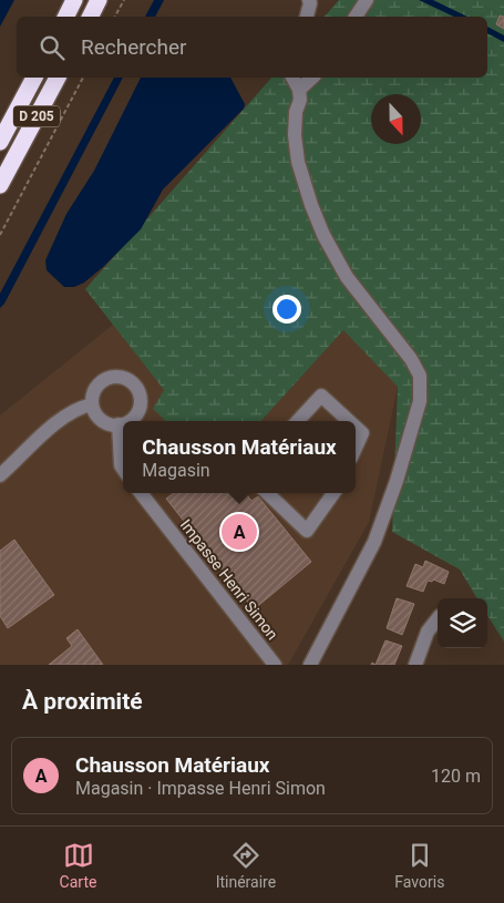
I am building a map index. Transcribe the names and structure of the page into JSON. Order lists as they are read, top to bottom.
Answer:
{
  "streets": {
    "highway": ["D 205"],
    "street": ["Impasse Henri Simon"]
  },
  "north": "bottom",
  "page": {
    "search": "Rechercher",
    "popup": ["Chausson Matériaux", "Magasin"],
    "pins": "A",
    "heading": "À proximité",
    "list": [
      {
        "mark": "A",
        "name": "Chausson Matériaux",
        "note": "Magasin · Impasse Henri Simon",
        "value": "120 m"
      }
    ],
    "nav": ["Carte", "Itinéraire", "Favoris"]
  }
}
